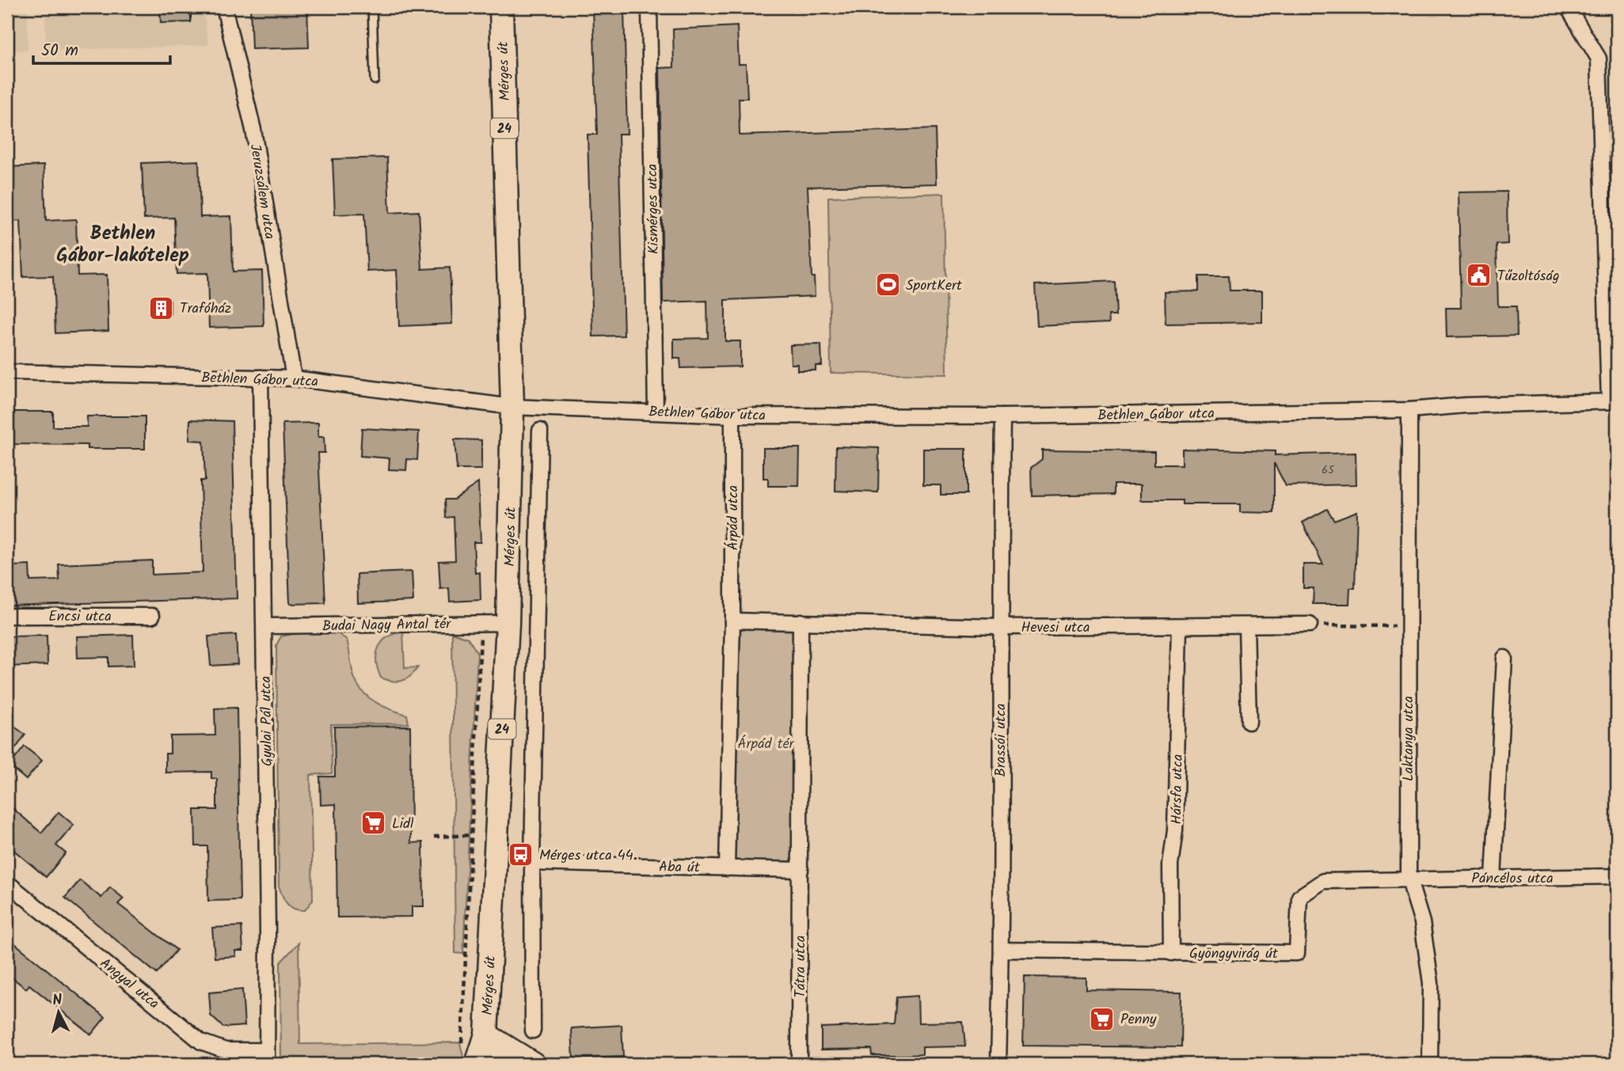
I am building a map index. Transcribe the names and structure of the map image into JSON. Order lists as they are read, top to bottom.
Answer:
{
  "streets": {
    "main road": ["Mérges út", "24"],
    "street": [
      "Jeruzsálem utca",
      "Kismérges utca",
      "Bethlen Gábor utca",
      "Árpád utca",
      "Encsi utca",
      "Budai Nagy Antal tér",
      "Hevesi utca",
      "Gyulai Pál utca",
      "Laktanya utca",
      "Brassói utca",
      "Hársfa utca",
      "Aba út",
      "Páncélos utca",
      "Gyöngyvirág út",
      "Tátra utca",
      "Angyal utca"
    ]
  },
  "crossings": [
    ["Mérges út", "Bethlen Gábor utca"],
    ["Mérges út", "Budai Nagy Antal tér"],
    ["Mérges út", "Aba út"],
    ["Jeruzsálem utca", "Bethlen Gábor utca"],
    ["Kismérges utca", "Bethlen Gábor utca"],
    ["Bethlen Gábor utca", "Árpád utca"],
    ["Bethlen Gábor utca", "Gyulai Pál utca"],
    ["Bethlen Gábor utca", "Laktanya utca"],
    ["Bethlen Gábor utca", "Brassói utca"],
    ["Budai Nagy Antal tér", "Gyulai Pál utca"],
    ["Hevesi utca", "Brassói utca"],
    ["Hevesi utca", "Hársfa utca"],
    ["Gyulai Pál utca", "Angyal utca"],
    ["Laktanya utca", "Páncélos utca"],
    ["Laktanya utca", "Gyöngyvirág út"],
    ["Brassói utca", "Gyöngyvirág út"],
    ["Hársfa utca", "Gyöngyvirág út"],
    ["Páncélos utca", "Gyöngyvirág út"]
  ],
  "districts": ["Bethlen Gábor-lakótelep"],
  "parks": ["Árpád tér"],
  "places": {
    "public building": ["Tűzoltóság"],
    "sports": ["SportKert"],
    "building": ["Trafóház"],
    "supermarket": ["Lidl", "Penny"],
    "bus stop": ["Mérges utca 44."]
  },
  "house_numbers": ["65"],
  "scale_bar": "50 m",
  "north": "top"
}
